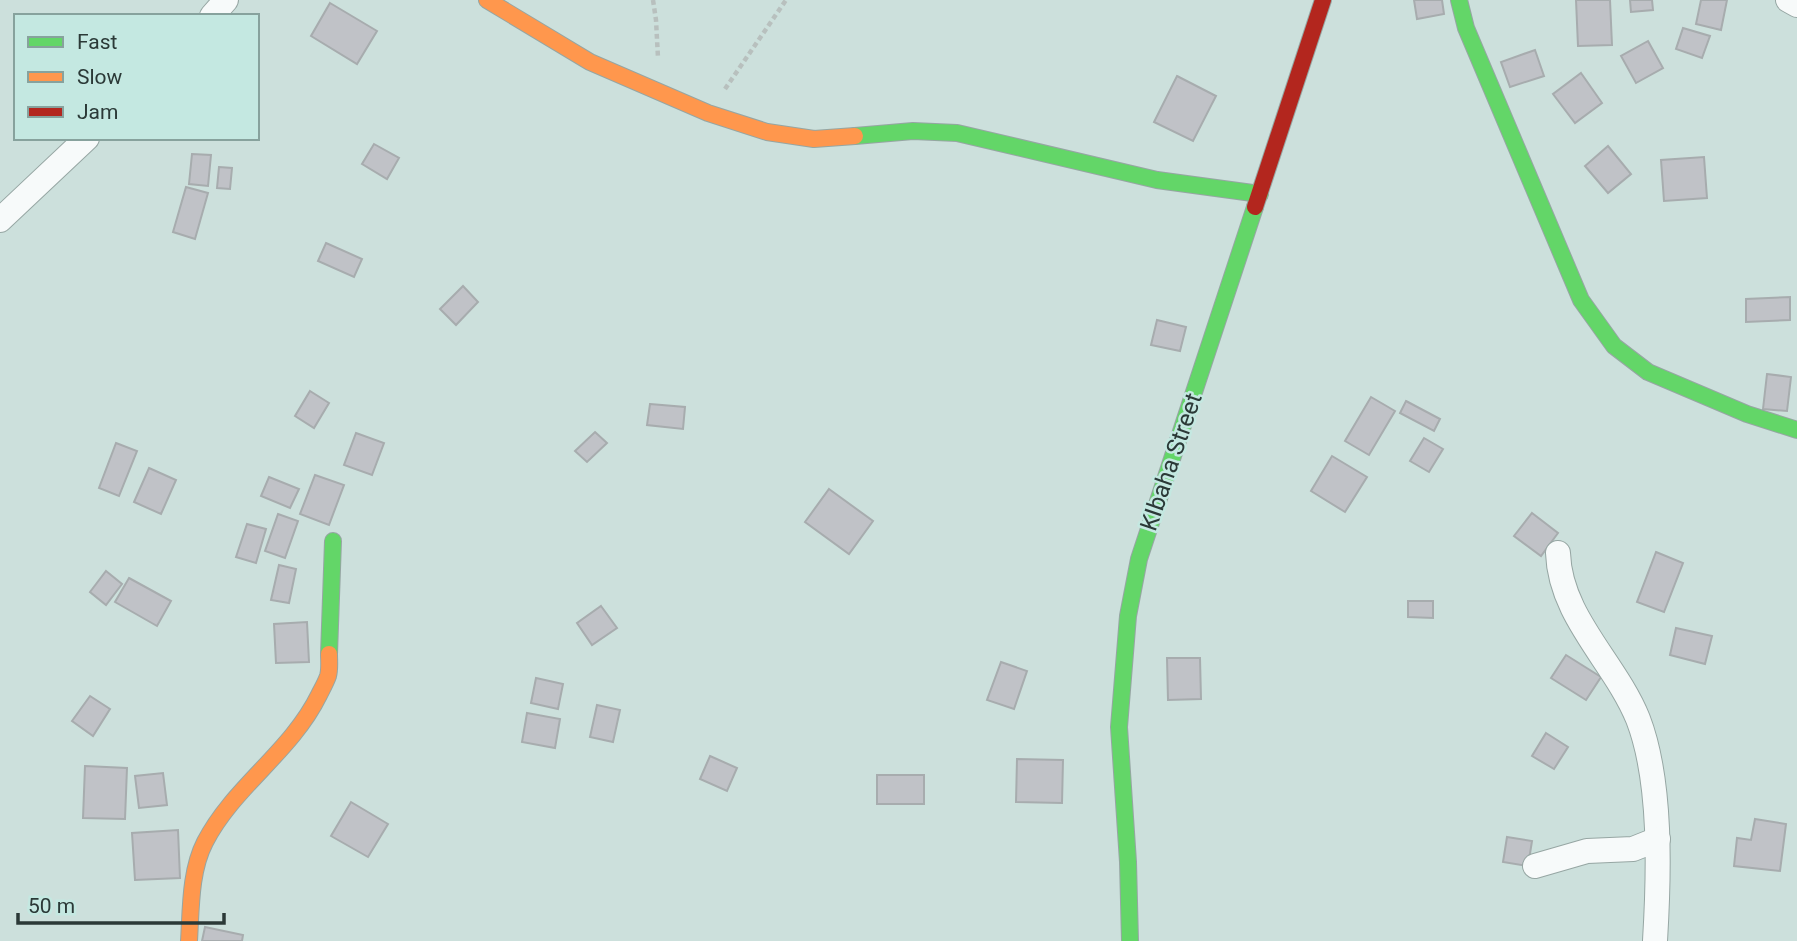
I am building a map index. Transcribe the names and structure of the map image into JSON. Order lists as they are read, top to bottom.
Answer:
{
  "streets": {
    "street": ["KIbaha Street"]
  },
  "legend": ["Fast", "Slow", "Jam"],
  "scale_bar": "50 m"
}
